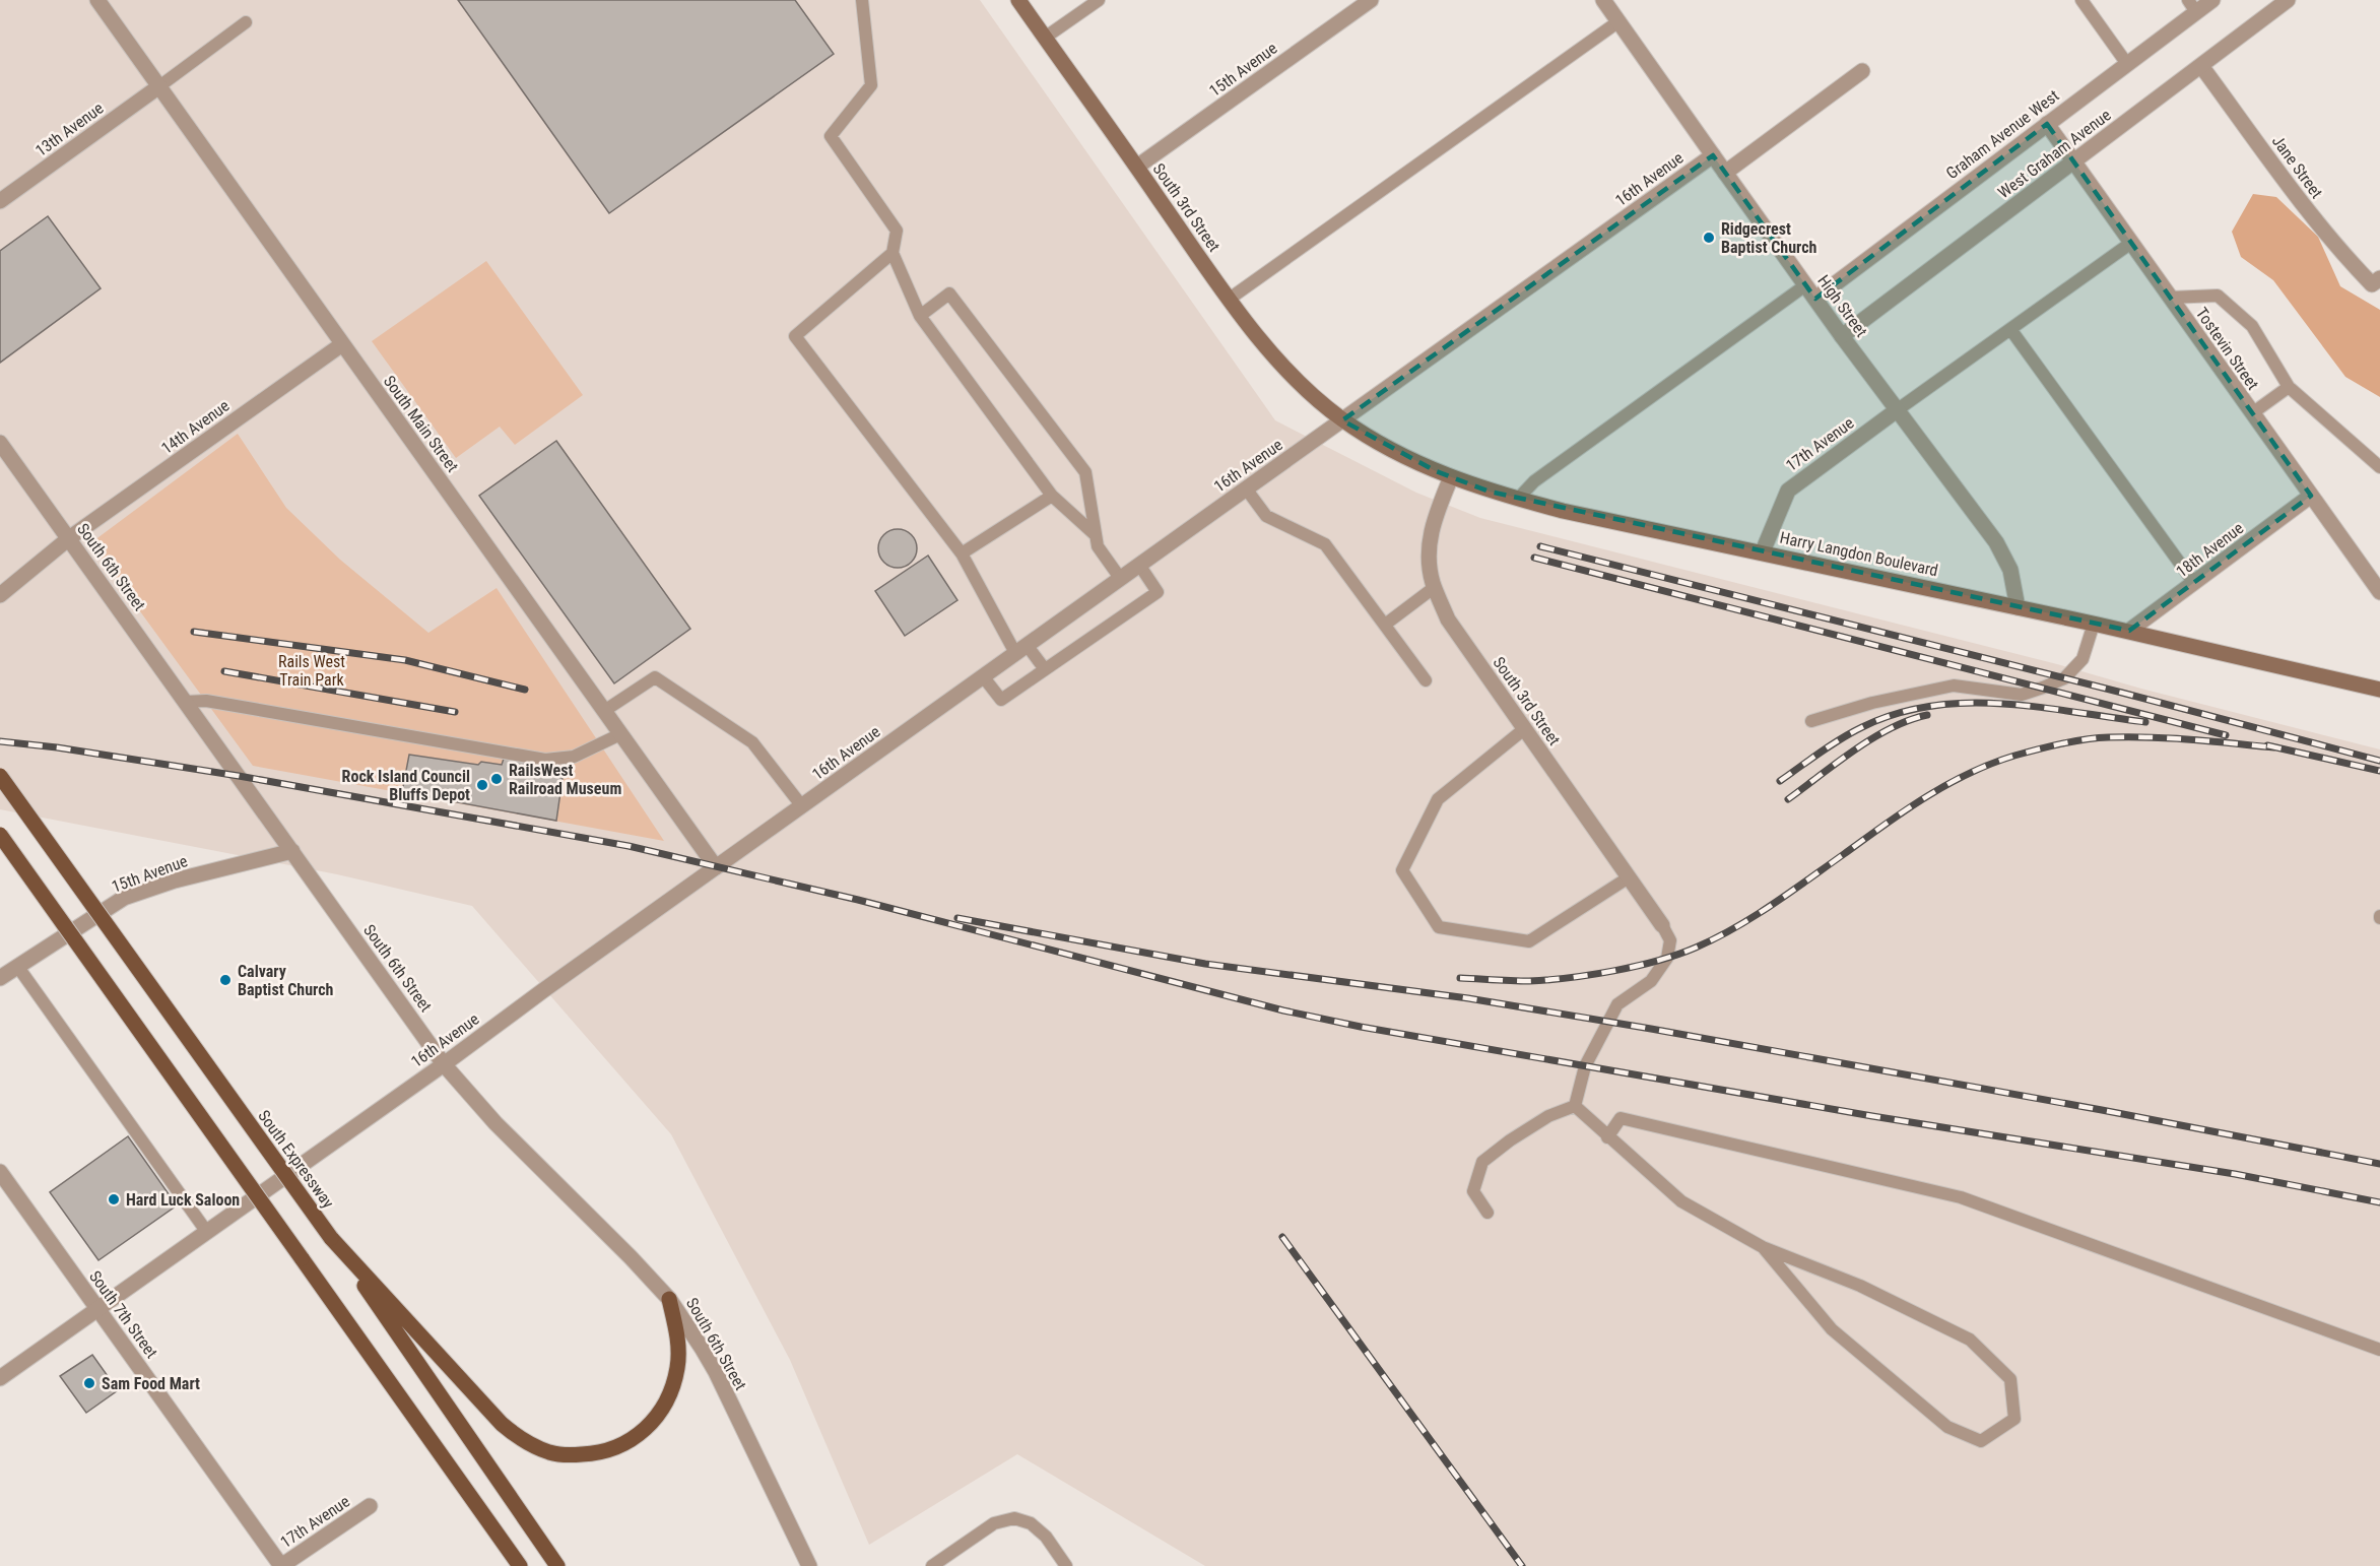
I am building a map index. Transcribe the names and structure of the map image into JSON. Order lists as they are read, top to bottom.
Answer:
{
  "streets": {
    "main road": ["South 3rd Street", "Harry Langdon Boulevard", "South Expressway"],
    "street": [
      "15th Avenue",
      "13th Avenue",
      "Graham Avenue West",
      "West Graham Avenue",
      "Jane Street",
      "16th Avenue",
      "High Street",
      "Tostevin Street",
      "South Main Street",
      "14th Avenue",
      "17th Avenue",
      "18th Avenue",
      "South 6th Street",
      "South 7th Street"
    ]
  },
  "crossings": [
    ["15th Avenue", "South 3rd Street"],
    ["15th Avenue", "South 6th Street"],
    ["13th Avenue", "South Main Street"],
    ["Graham Avenue West", "High Street"],
    ["Graham Avenue West", "Tostevin Street"],
    ["West Graham Avenue", "Jane Street"],
    ["West Graham Avenue", "High Street"],
    ["West Graham Avenue", "Tostevin Street"],
    ["16th Avenue", "South 3rd Street"],
    ["16th Avenue", "High Street"],
    ["16th Avenue", "South Main Street"],
    ["16th Avenue", "Harry Langdon Boulevard"],
    ["16th Avenue", "South 6th Street"],
    ["16th Avenue", "South 7th Street"],
    ["South 3rd Street", "Harry Langdon Boulevard"],
    ["High Street", "17th Avenue"],
    ["High Street", "Harry Langdon Boulevard"],
    ["Tostevin Street", "18th Avenue"],
    ["South Main Street", "14th Avenue"],
    ["14th Avenue", "South 6th Street"],
    ["17th Avenue", "Harry Langdon Boulevard"],
    ["17th Avenue", "South 7th Street"],
    ["18th Avenue", "Harry Langdon Boulevard"]
  ],
  "parks": ["Rails West Train Park"],
  "places": [
    "Ridgecrest Baptist Church",
    "RailsWest Railroad Museum",
    "Rock Island Council Bluffs Depot",
    "Calvary Baptist Church",
    "Hard Luck Saloon",
    "Sam Food Mart"
  ]
}
